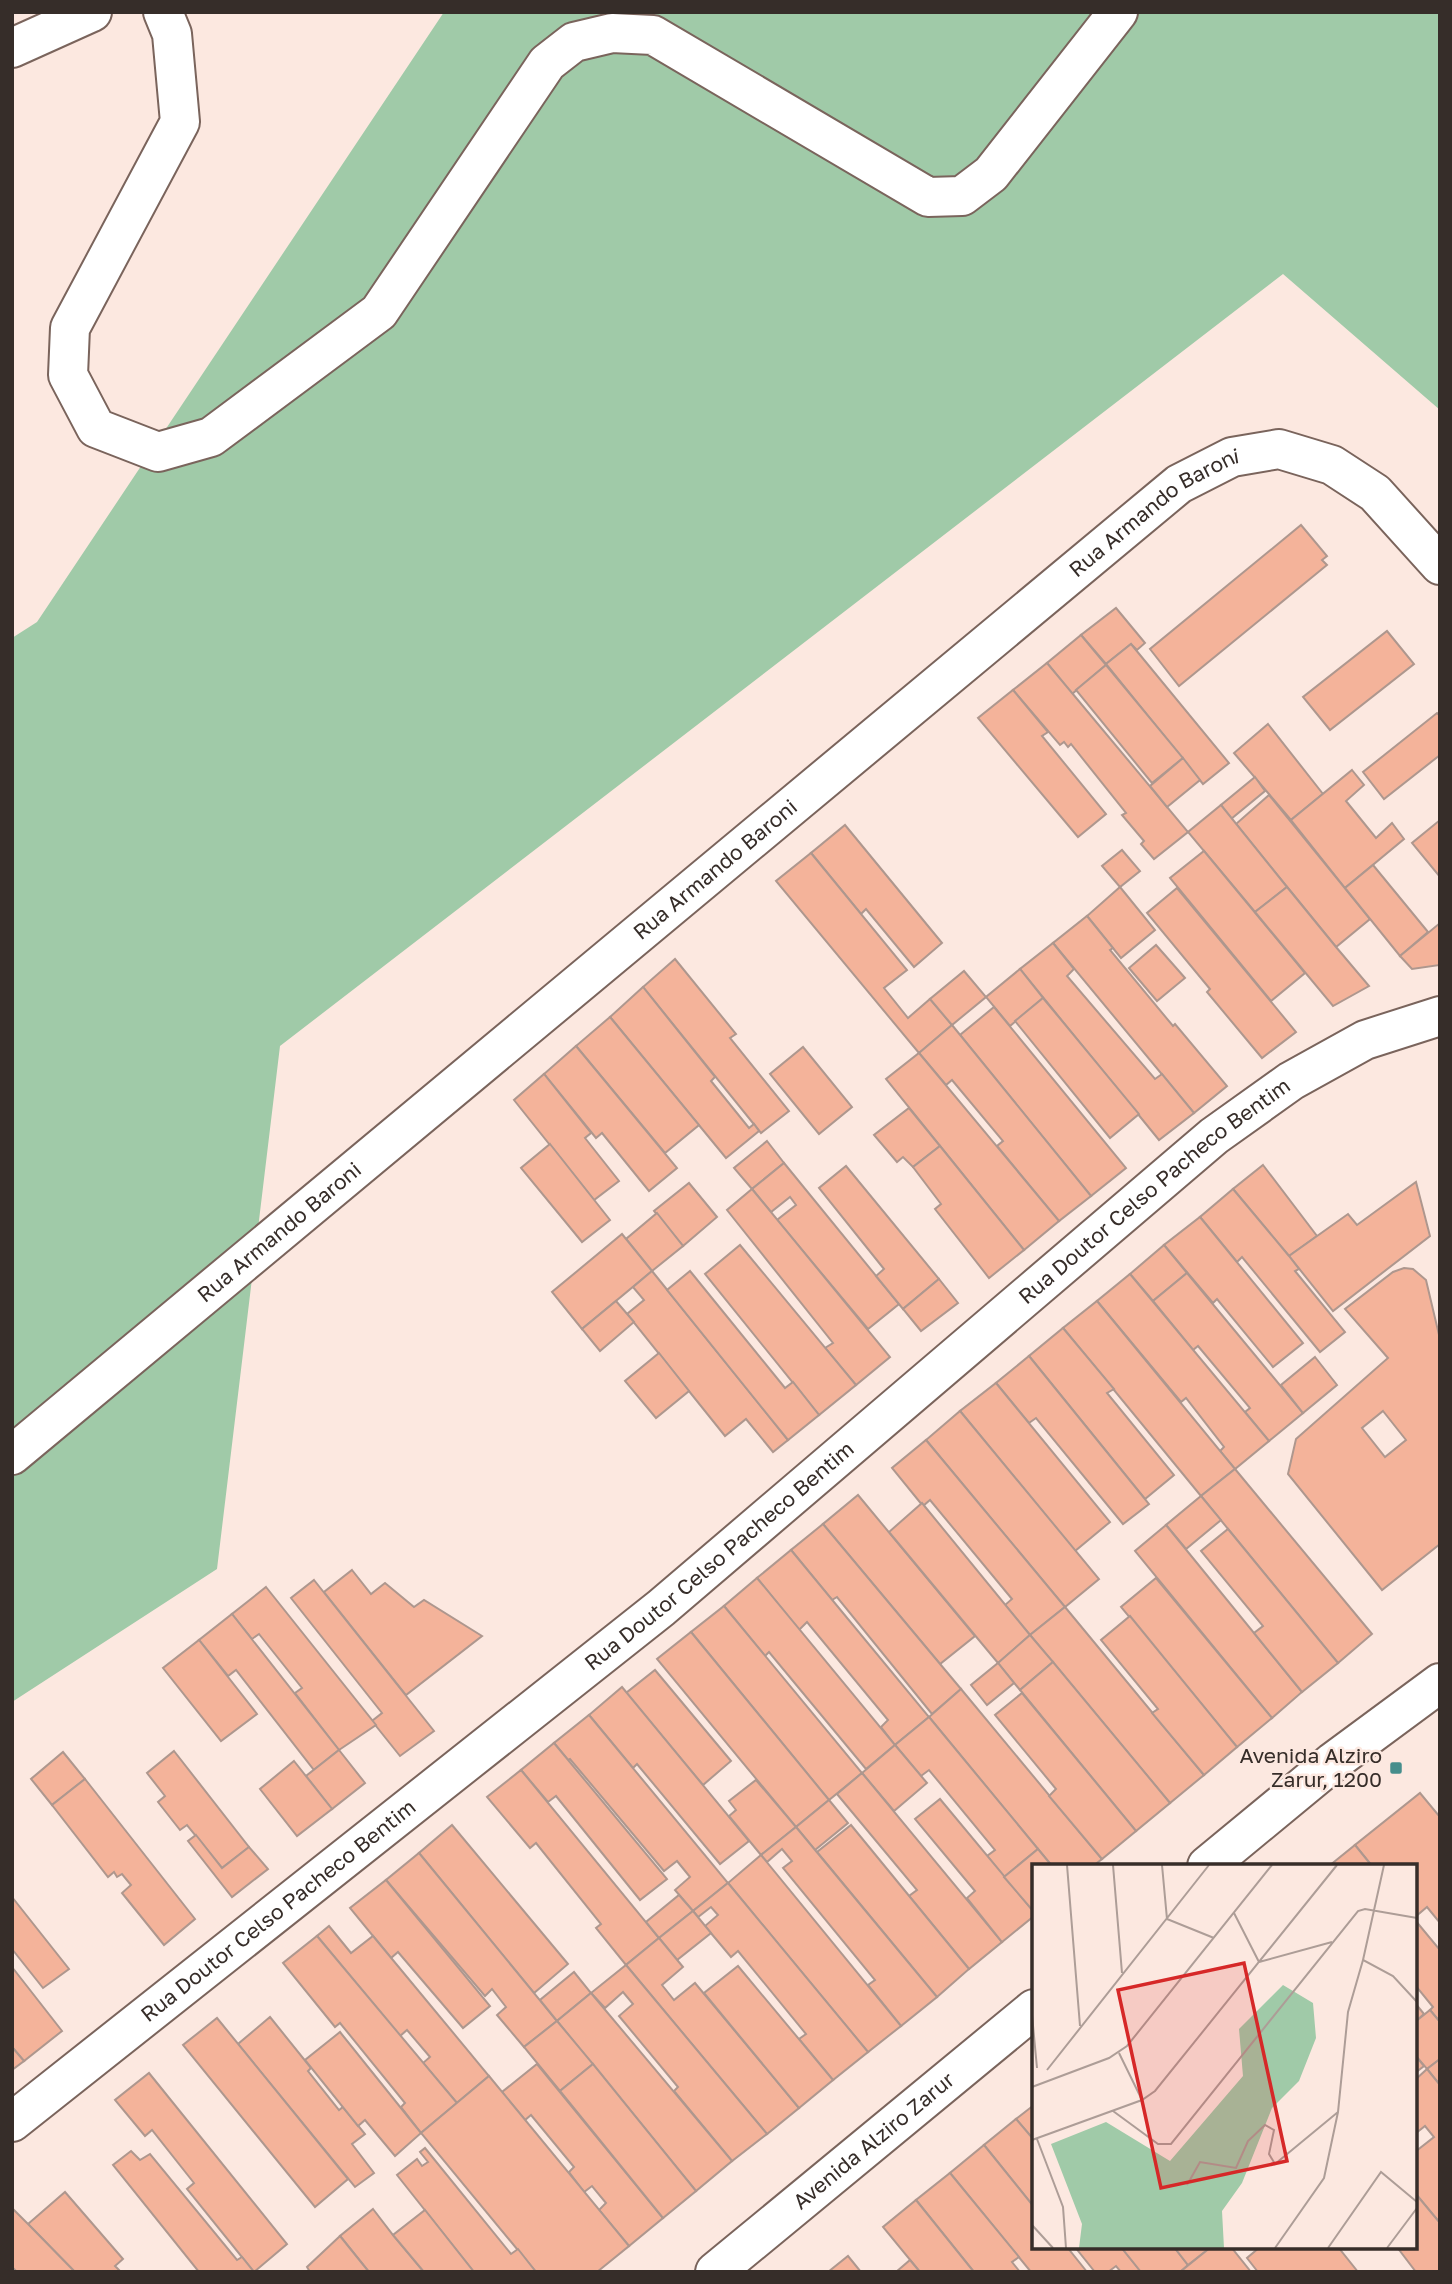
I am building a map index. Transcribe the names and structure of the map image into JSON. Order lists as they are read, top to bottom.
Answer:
{
  "streets": {
    "street": ["Rua Armando Baroni", "Rua Doutor Celso Pacheco Bentim", "Avenida Alziro Zarur"]
  },
  "places": {
    "transit": ["Avenida Alziro Zarur, 1200"]
  }
}
